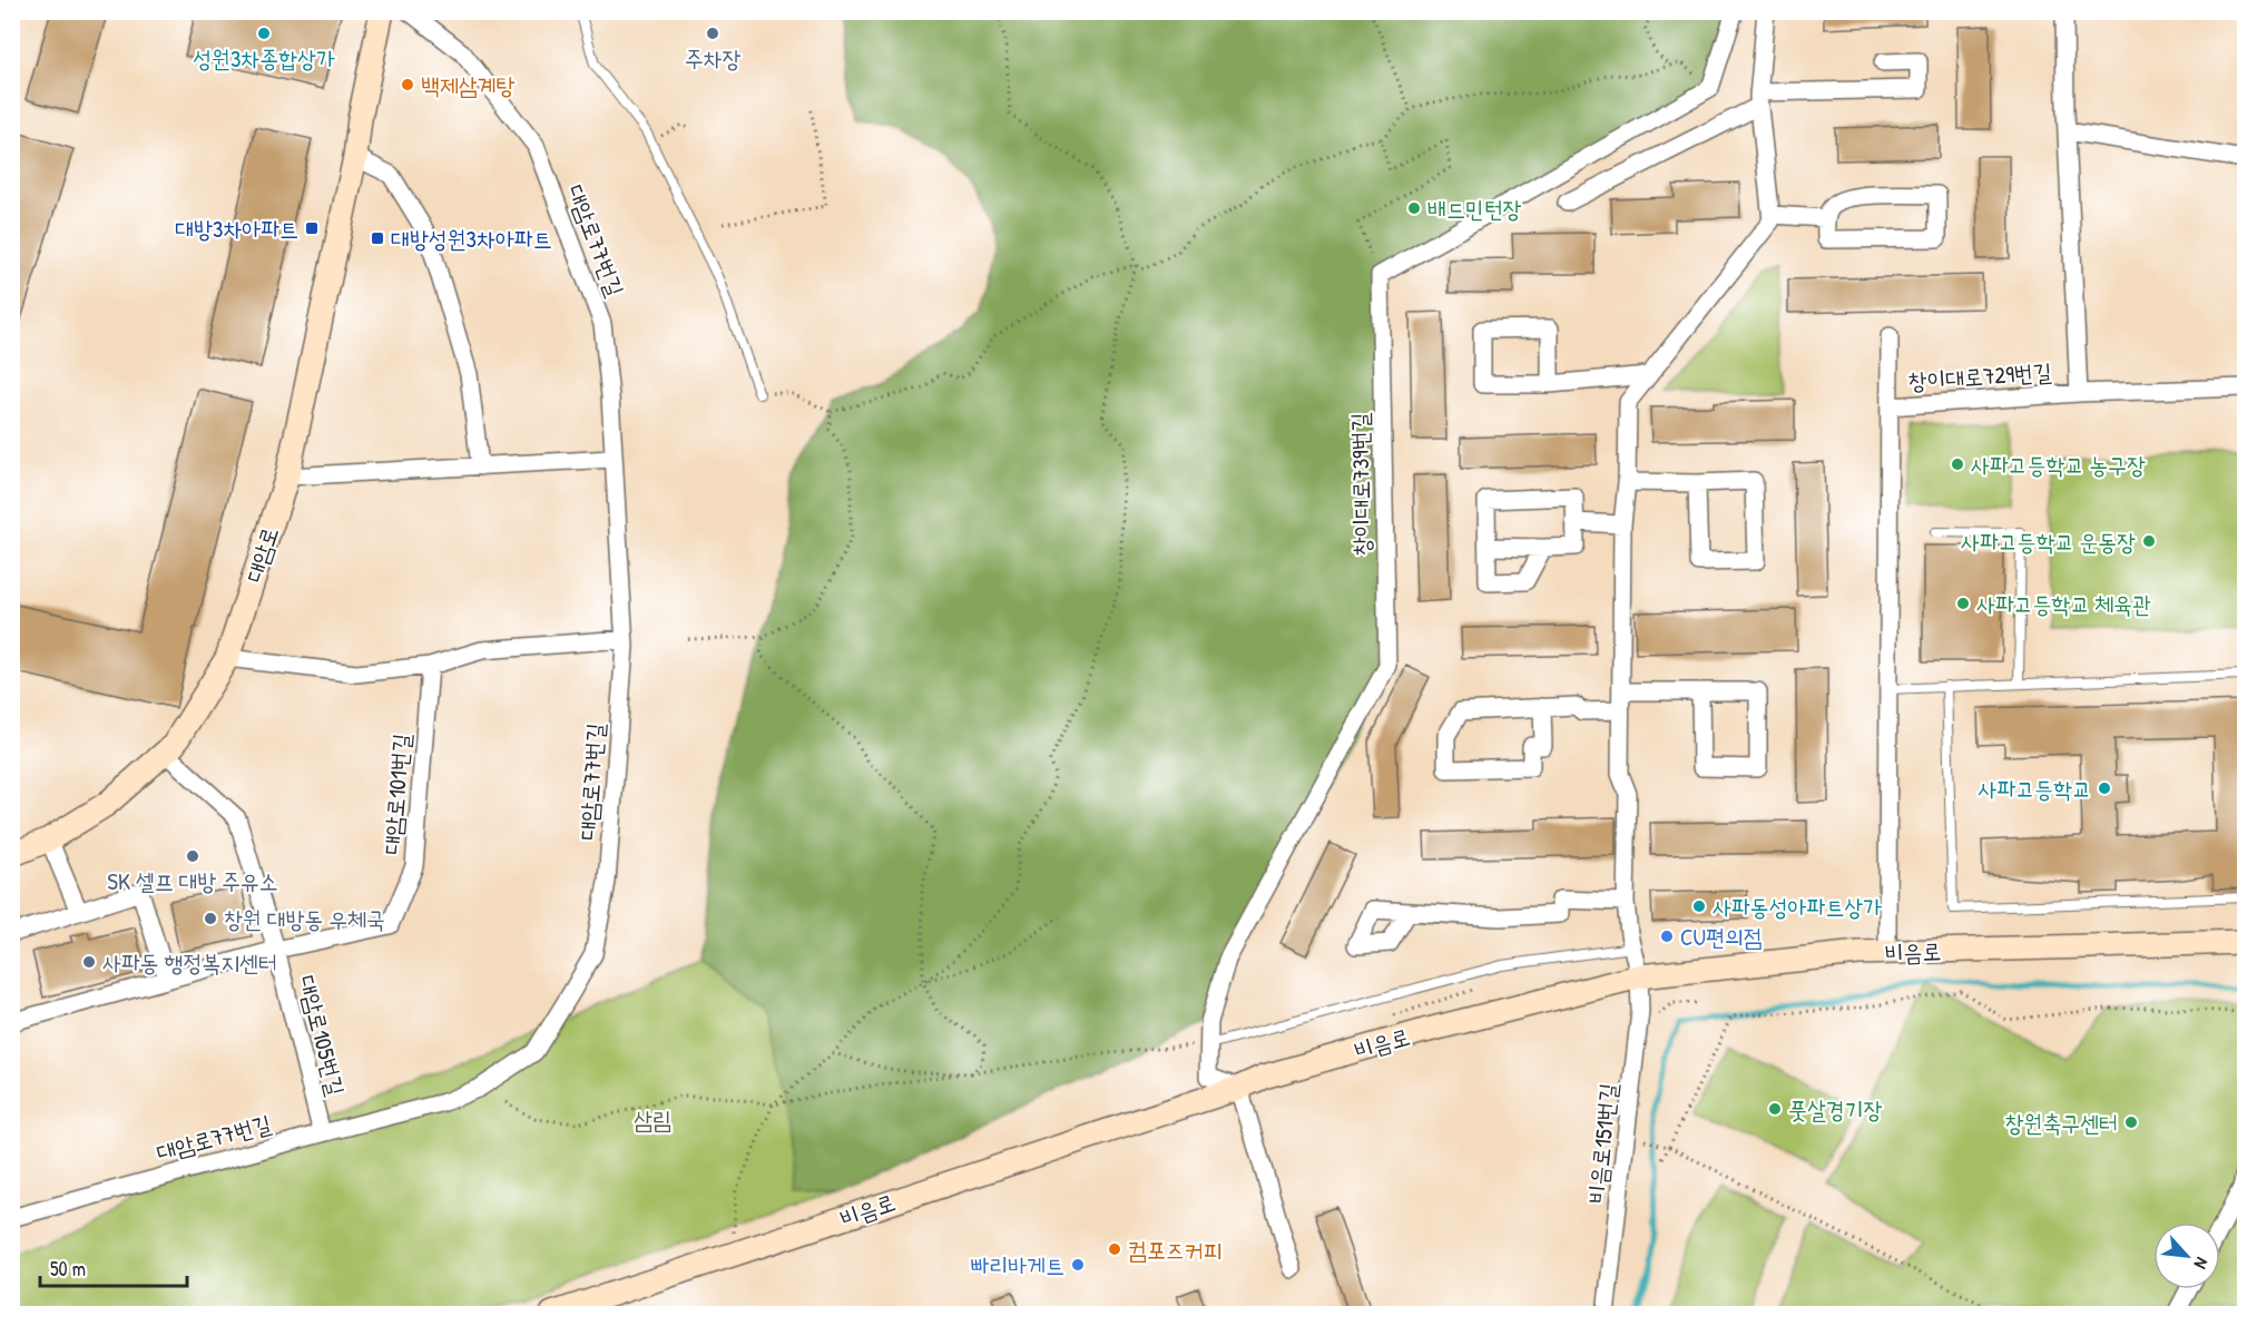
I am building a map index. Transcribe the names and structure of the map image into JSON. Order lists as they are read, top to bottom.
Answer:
{
  "streets": {
    "street": [
      "대암로77번길",
      "창이대로729번길",
      "창이대로739번길",
      "대암로",
      "대암로101번길",
      "비음로",
      "대암로105번길",
      "비음로151번길"
    ]
  },
  "crossings": [
    ["대암로77번길", "대암로105번길"],
    ["창이대로729번길", "비음로"],
    ["창이대로739번길", "비음로"],
    ["대암로", "대암로105번길"],
    ["대암로101번길", "대암로105번길"],
    ["비음로", "비음로151번길"]
  ],
  "parks": ["삼림"],
  "places": {
    "other": [
      "성원3차종합상가",
      "주차장",
      "백제삼계탕",
      "배드민턴장",
      "사파고등학교 농구장",
      "사파고등학교 운동장",
      "사파고등학교 체육관",
      "사파고등학교",
      "SK 셀프 대방 주유소",
      "사파동성아파트상가",
      "창원 대방동 우체국",
      "CU편의점",
      "사파동 행정복지센터",
      "풋살경기장",
      "창원축구센터",
      "컴포즈커피",
      "빠리바게트"
    ],
    "transit": ["대방3차아파트", "대방성원3차아파트"]
  },
  "scale_bar": "50 m",
  "north": "bottom right"
}
